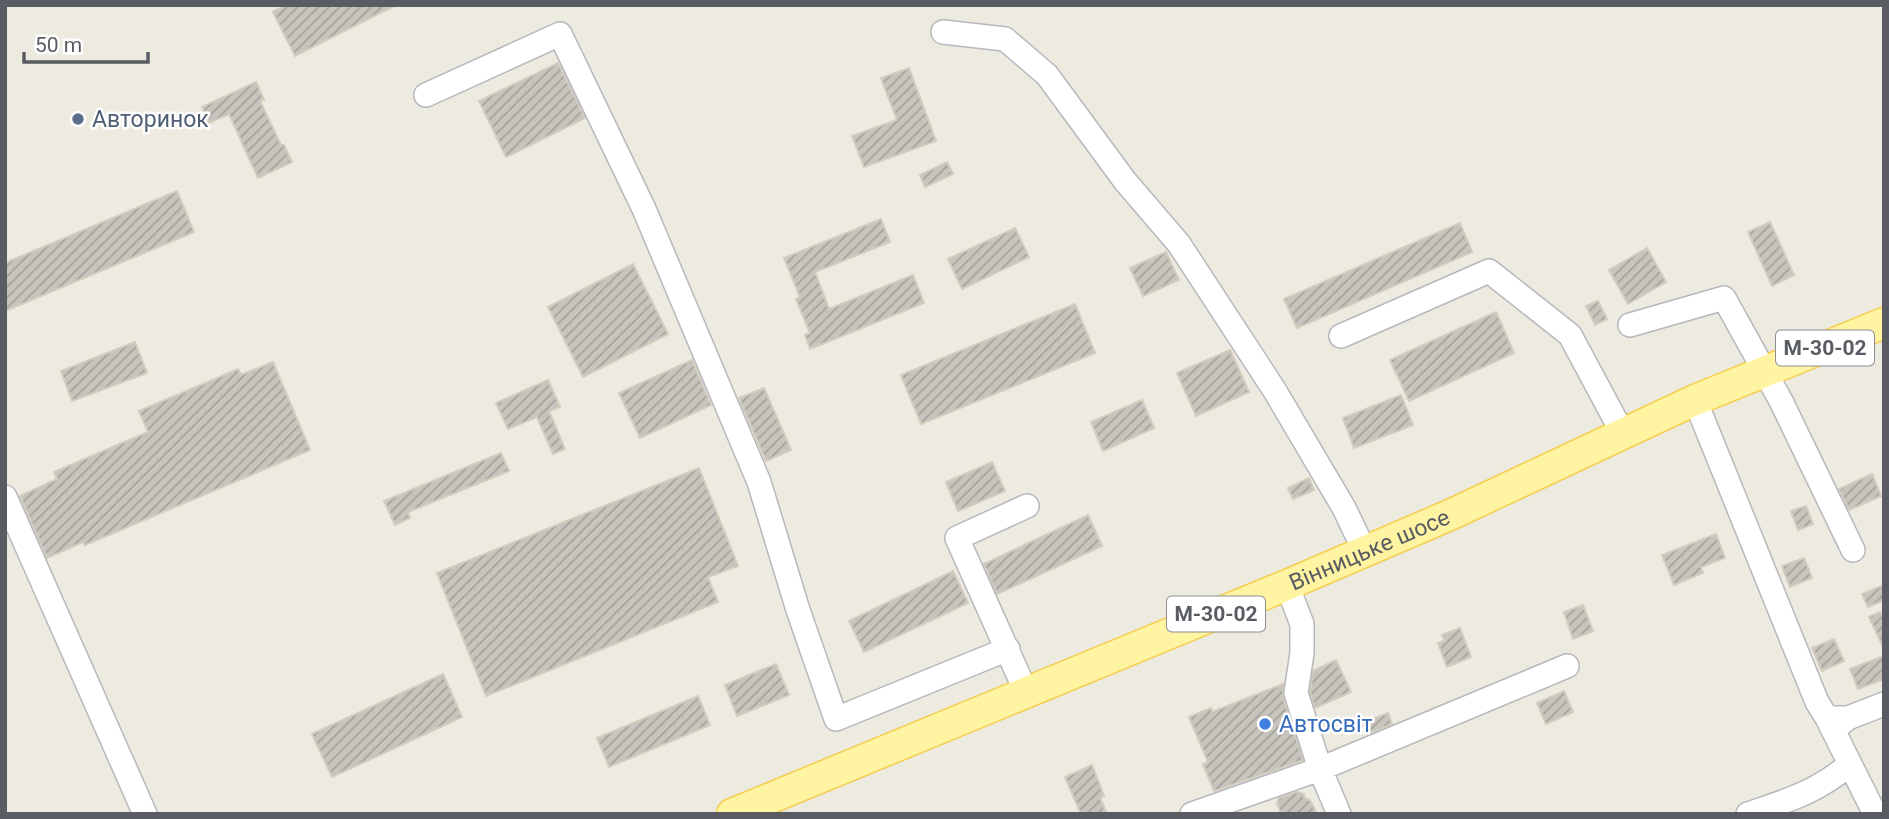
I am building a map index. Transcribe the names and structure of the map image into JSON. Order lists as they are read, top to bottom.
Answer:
{
  "streets": {
    "main road": ["М-30-02", "Вінницьке шосе"]
  },
  "places": ["Авторинок", "Автосвіт"],
  "scale_bar": "50 m"
}
